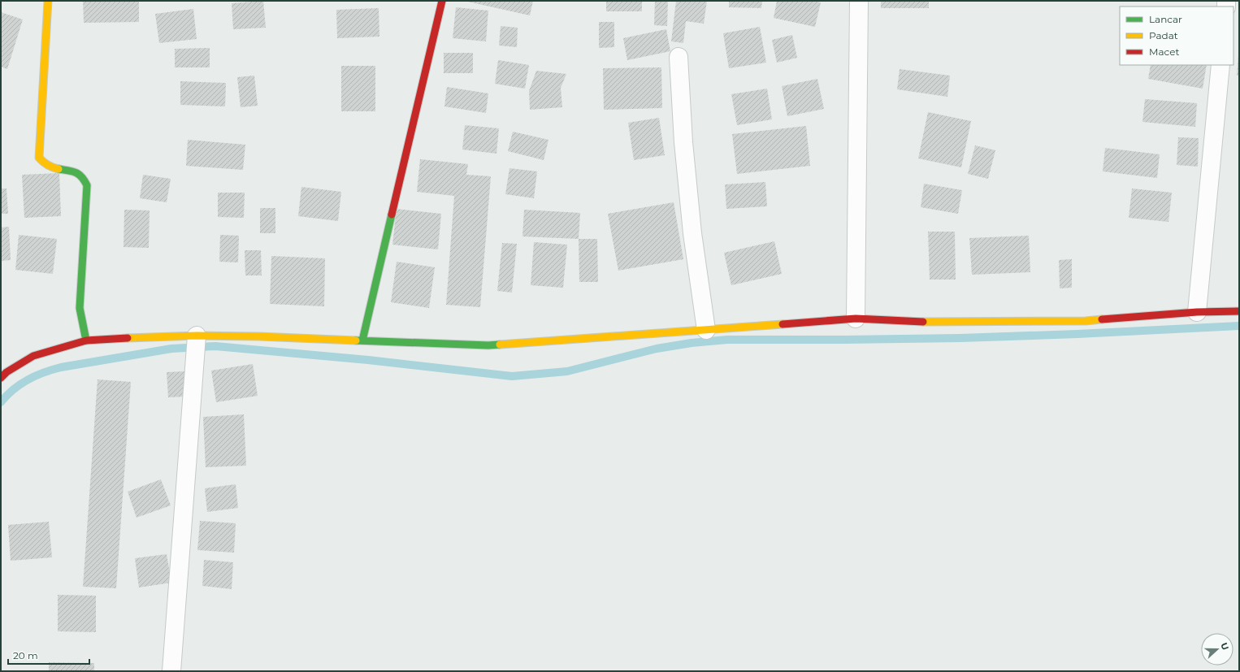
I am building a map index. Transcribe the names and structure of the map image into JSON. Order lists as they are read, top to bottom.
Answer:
{
  "legend": ["Lancar", "Padat", "Macet"],
  "scale_bar": "20 m",
  "north": "right"
}
